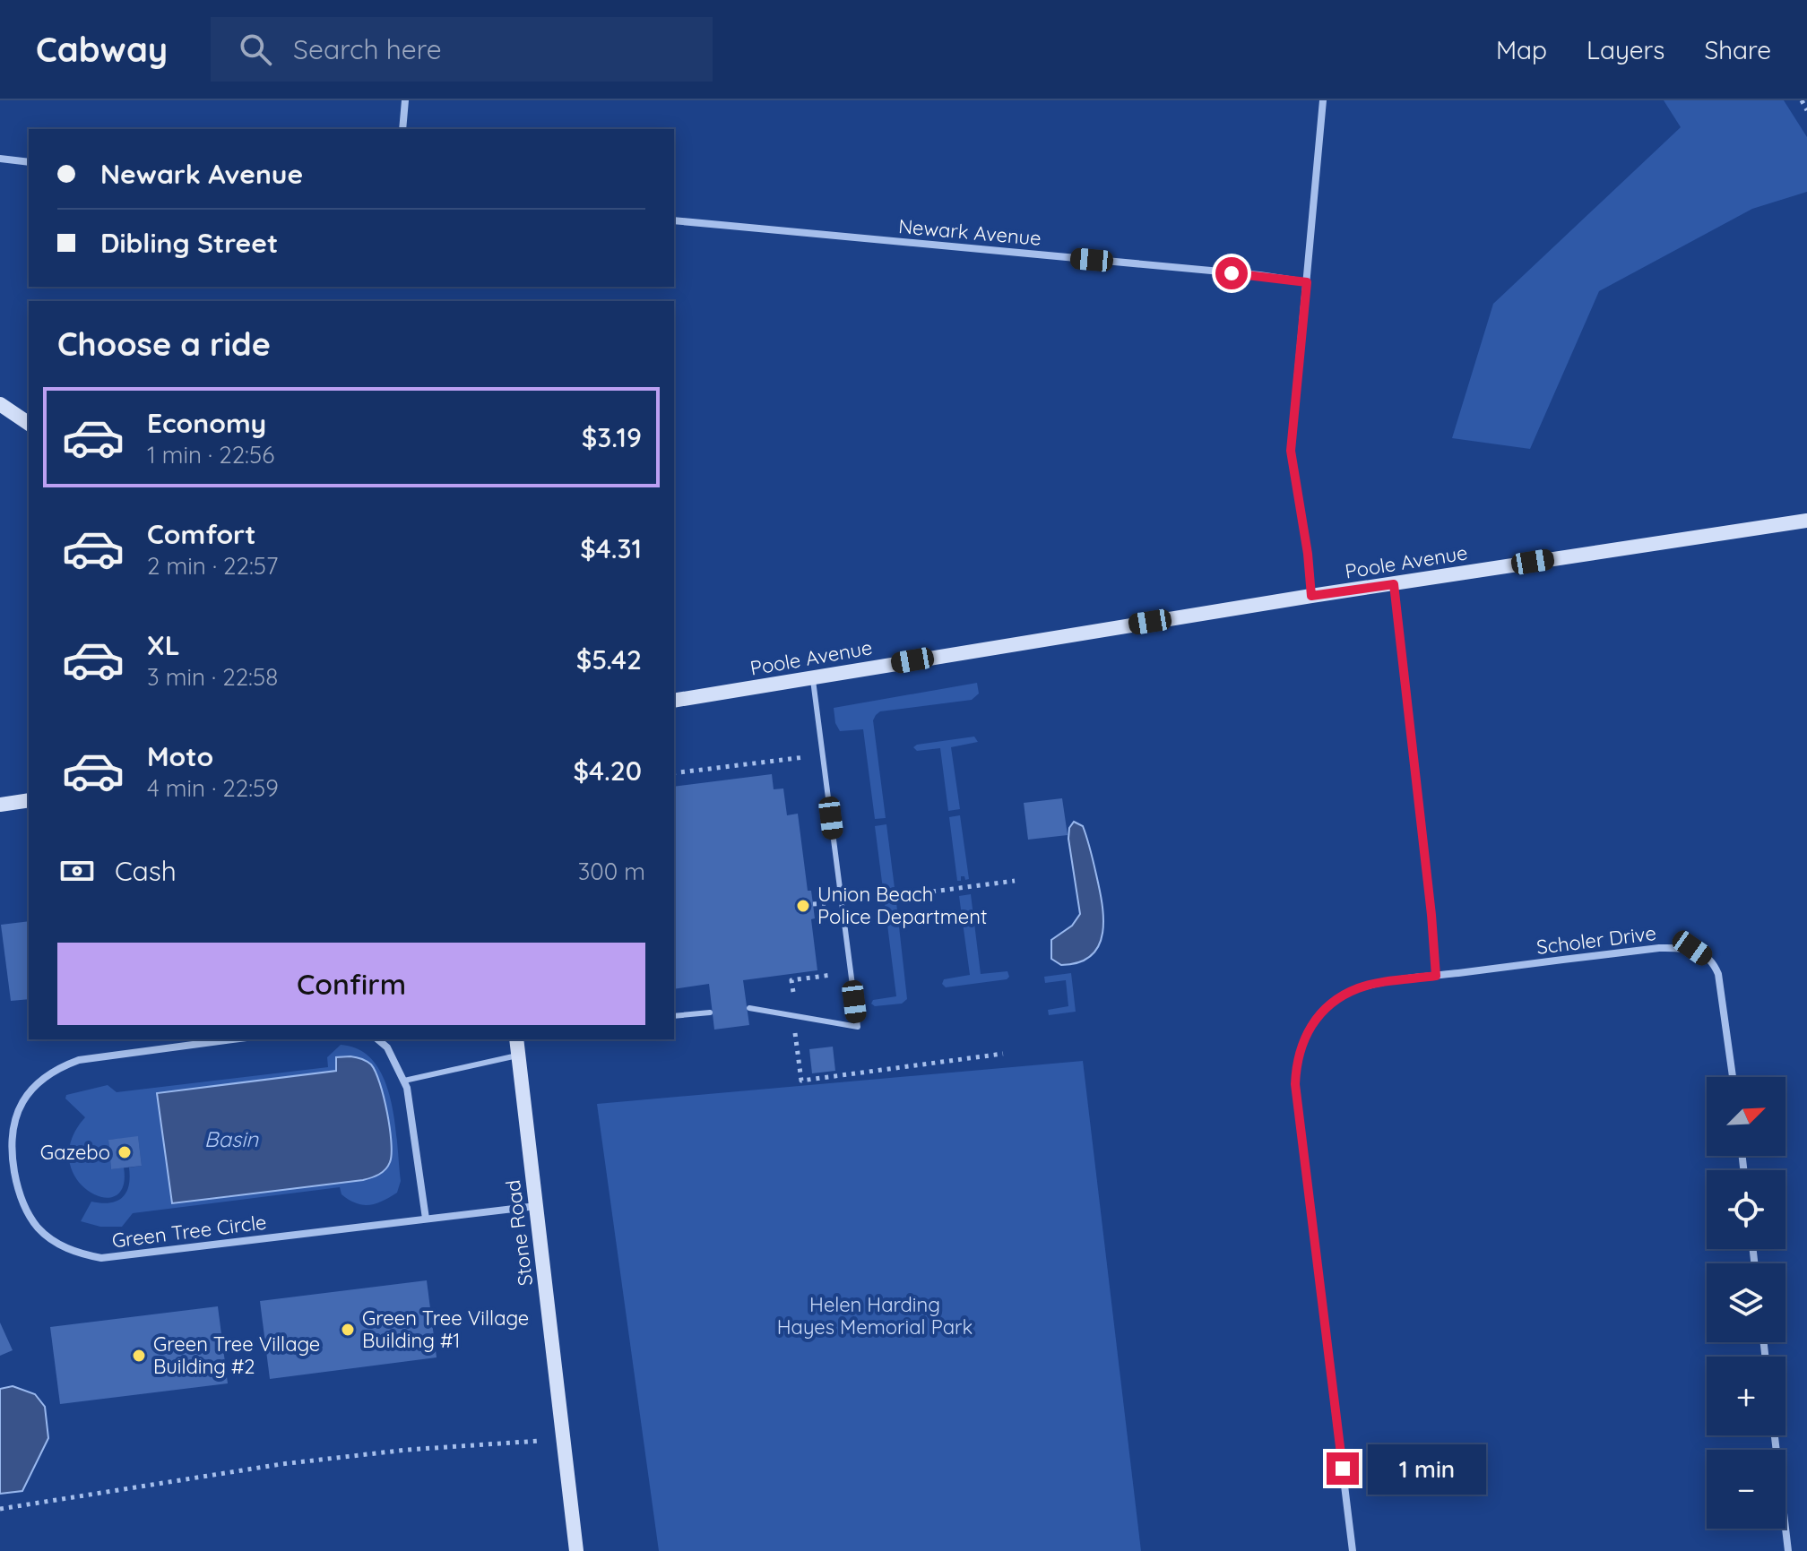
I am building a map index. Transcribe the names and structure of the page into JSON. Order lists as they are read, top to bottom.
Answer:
{
  "streets": {
    "street": [
      "Newark Avenue",
      "Poole Avenue",
      "Scholer Drive",
      "Green Tree Circle",
      "Stone Road"
    ]
  },
  "crossings": [
    ["Green Tree Circle", "Stone Road"]
  ],
  "water": ["Basin"],
  "parks": ["Helen Harding Hayes Memorial Park"],
  "places": [
    "Union Beach Police Department",
    "Gazebo",
    "Green Tree Village Building #1",
    "Green Tree Village Building #2"
  ],
  "north": "top right",
  "page": {
    "header": "Cabway",
    "search": "Search here",
    "nav": ["Map", "Layers", "Share"],
    "banner": ["Newark Avenue", "Dibling Street"],
    "heading": "Choose a ride",
    "list": [
      {
        "name": "Economy",
        "note": "1 min · 22:56",
        "value": "$3.19"
      },
      {
        "name": "Comfort",
        "note": "2 min · 22:57",
        "value": "$4.31"
      },
      {
        "name": "XL",
        "note": "3 min · 22:58",
        "value": "$5.42"
      },
      {
        "name": "Moto",
        "note": "4 min · 22:59",
        "value": "$4.20"
      }
    ],
    "pay": ["Cash", "300 m"],
    "buttons": "Confirm",
    "map_buttons": ["+", "−"],
    "bubble": "1 min"
  }
}
